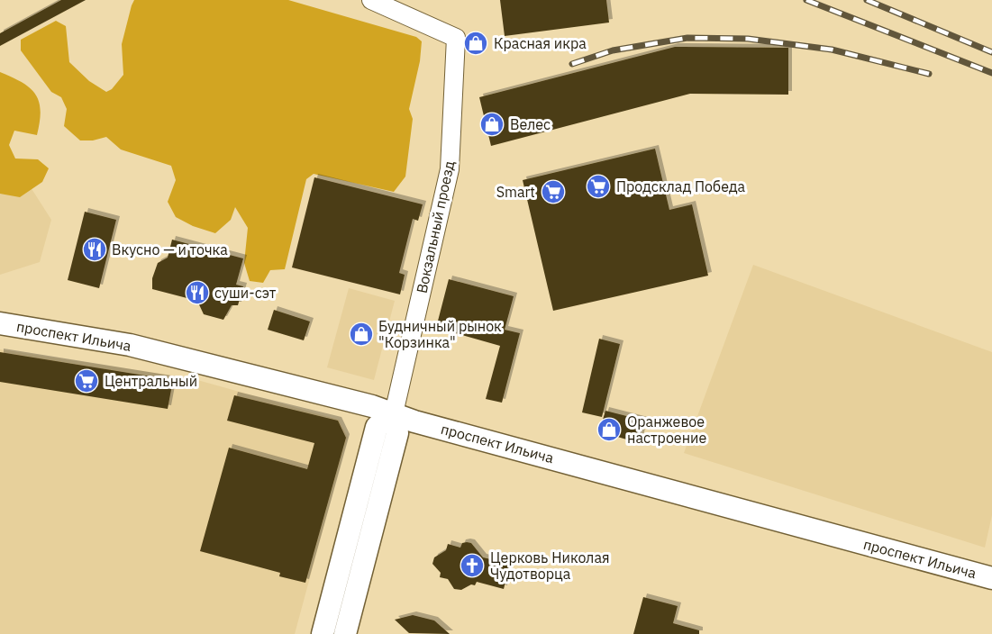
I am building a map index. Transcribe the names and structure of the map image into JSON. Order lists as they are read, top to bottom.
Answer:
{
  "streets": {
    "street": ["Вокзальный проезд", "проспект Ильича"]
  },
  "crossings": [
    ["Вокзальный проезд", "проспект Ильича"]
  ],
  "places": {
    "shop": [
      "Красная икра",
      "Велес",
      "Будничный рынок \"Корзинка\"",
      "Оранжевое настроение"
    ],
    "supermarket": ["Продсклад Победа", "Smart", "Центральный"],
    "restaurant": ["Вкусно — и точка", "суши-сэт"],
    "church": ["Церковь Николая Чудотворца"]
  }
}
